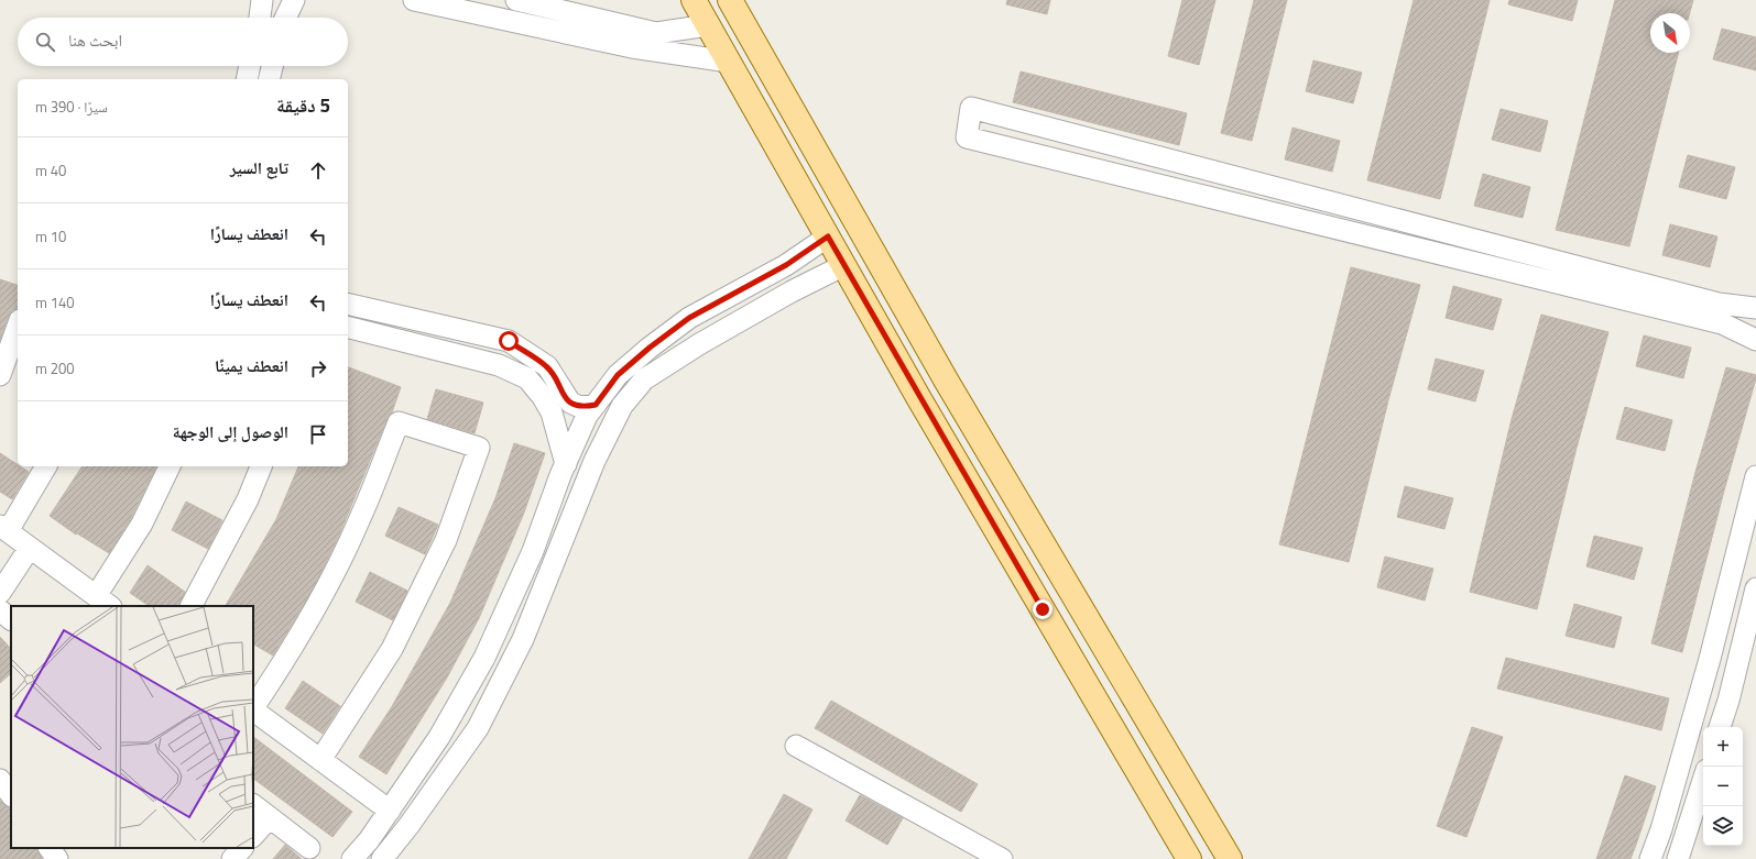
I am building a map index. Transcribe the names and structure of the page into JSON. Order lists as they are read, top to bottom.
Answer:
{
  "north": "bottom right",
  "page": {
    "search": "ابحث هنا",
    "heading": ["5 دقيقة", "سيرًا · 390 m"],
    "list": [
      ["تابع السير", "40 m"],
      ["انعطف يسارًا", "10 m"],
      ["انعطف يسارًا", "140 m"],
      ["انعطف يمينًا", "200 m"],
      "الوصول إلى الوجهة"
    ],
    "map_buttons": ["+", "−"]
  }
}
